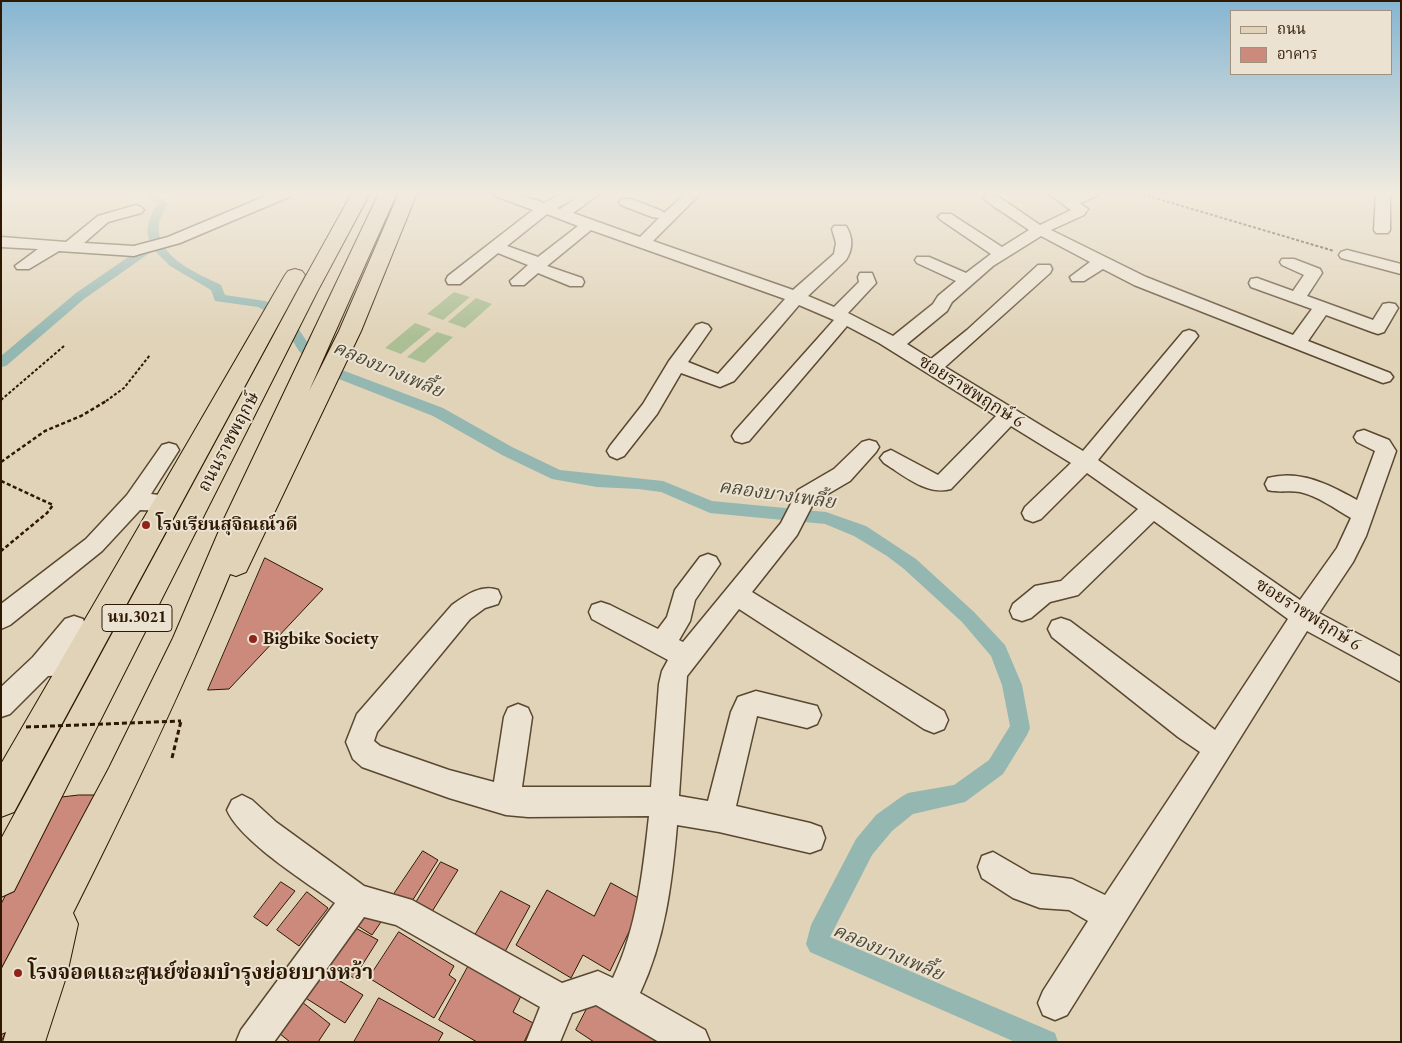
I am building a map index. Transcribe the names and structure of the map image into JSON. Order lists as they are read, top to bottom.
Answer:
{
  "streets": {
    "main road": ["ถนนราชพฤกษ์", "นบ.3021"],
    "street": ["ซอยราชพฤกษ์ 6"]
  },
  "water": ["คลองบางเพลี้ย"],
  "places": ["โรงเรียนสุจิณณ์วดี", "Bigbike Society", "โรงจอดและศูนย์ซ่อมบำรุงย่อยบางหว้า"],
  "legend": ["ถนน", "อาคาร"]
}
